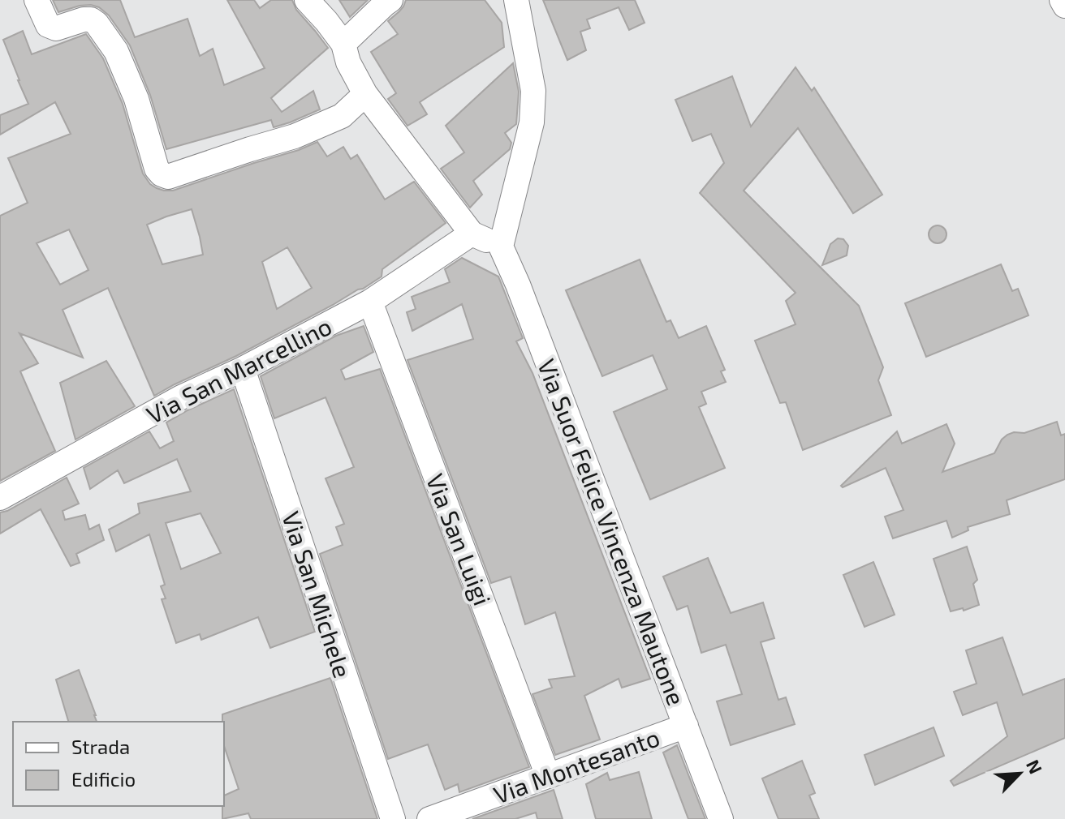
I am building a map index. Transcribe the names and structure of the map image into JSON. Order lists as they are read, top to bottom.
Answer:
{
  "streets": {
    "street": [
      "Via San Marcellino",
      "Via Suor Felice Vincenza Mautone",
      "Via San Luigi",
      "Via San Michele",
      "Via Montesanto"
    ]
  },
  "crossings": [
    ["Via San Marcellino", "Via San Luigi"],
    ["Via San Marcellino", "Via San Michele"],
    ["Via Suor Felice Vincenza Mautone", "Via Montesanto"],
    ["Via San Luigi", "Via Montesanto"]
  ],
  "legend": ["Strada", "Edificio"],
  "north": "top right"
}
